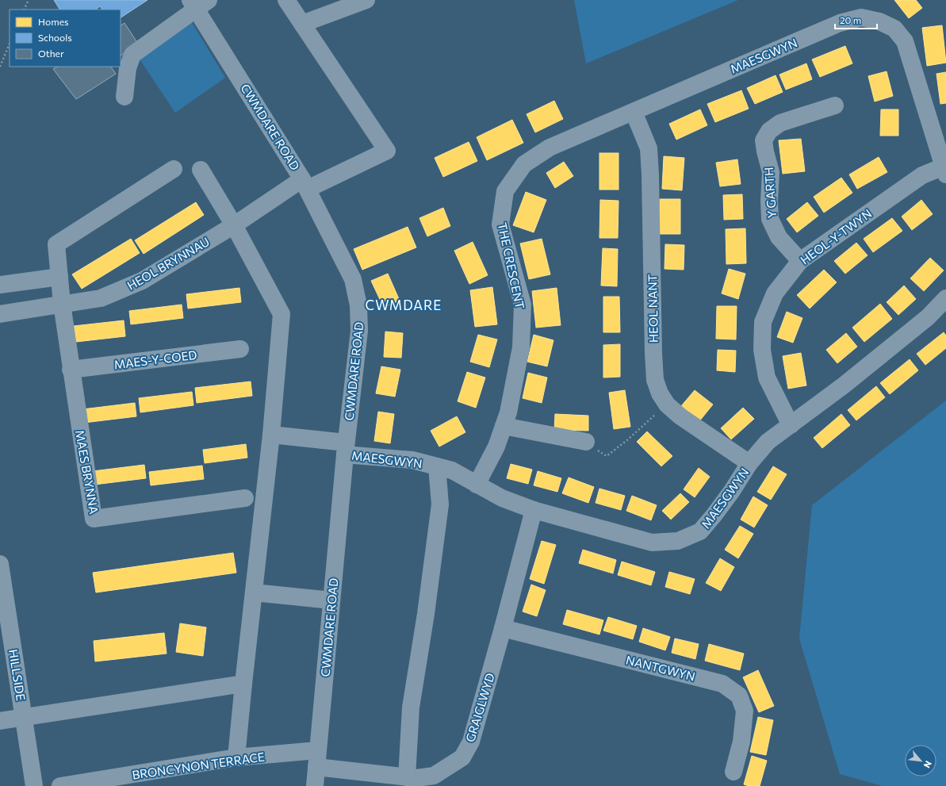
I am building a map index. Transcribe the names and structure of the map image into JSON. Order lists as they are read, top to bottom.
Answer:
{
  "streets": {
    "street": [
      "MAESGWYN",
      "CWMDARE ROAD",
      "Y GARTH",
      "HEOL-Y-TWYN",
      "HEOL BRYNNAU",
      "THE CRESCENT",
      "HEOL NANT",
      "MAES-Y-COED",
      "MAES BRYNNA",
      "NANTGWYN",
      "HILLSIDE",
      "GRAIGLWYD",
      "BRONCYNON TERRACE"
    ]
  },
  "crossings": [
    ["MAESGWYN", "CWMDARE ROAD"],
    ["MAESGWYN", "HEOL-Y-TWYN"],
    ["MAESGWYN", "THE CRESCENT"],
    ["MAESGWYN", "HEOL NANT"],
    ["MAESGWYN", "GRAIGLWYD"],
    ["CWMDARE ROAD", "HEOL BRYNNAU"],
    ["CWMDARE ROAD", "GRAIGLWYD"],
    ["CWMDARE ROAD", "BRONCYNON TERRACE"],
    ["Y GARTH", "HEOL-Y-TWYN"],
    ["MAES-Y-COED", "MAES BRYNNA"],
    ["NANTGWYN", "GRAIGLWYD"],
    ["GRAIGLWYD", "BRONCYNON TERRACE"]
  ],
  "districts": ["CWMDARE"],
  "legend": ["Homes", "Schools", "Other"],
  "scale_bar": "20 m",
  "north": "bottom right"
}
